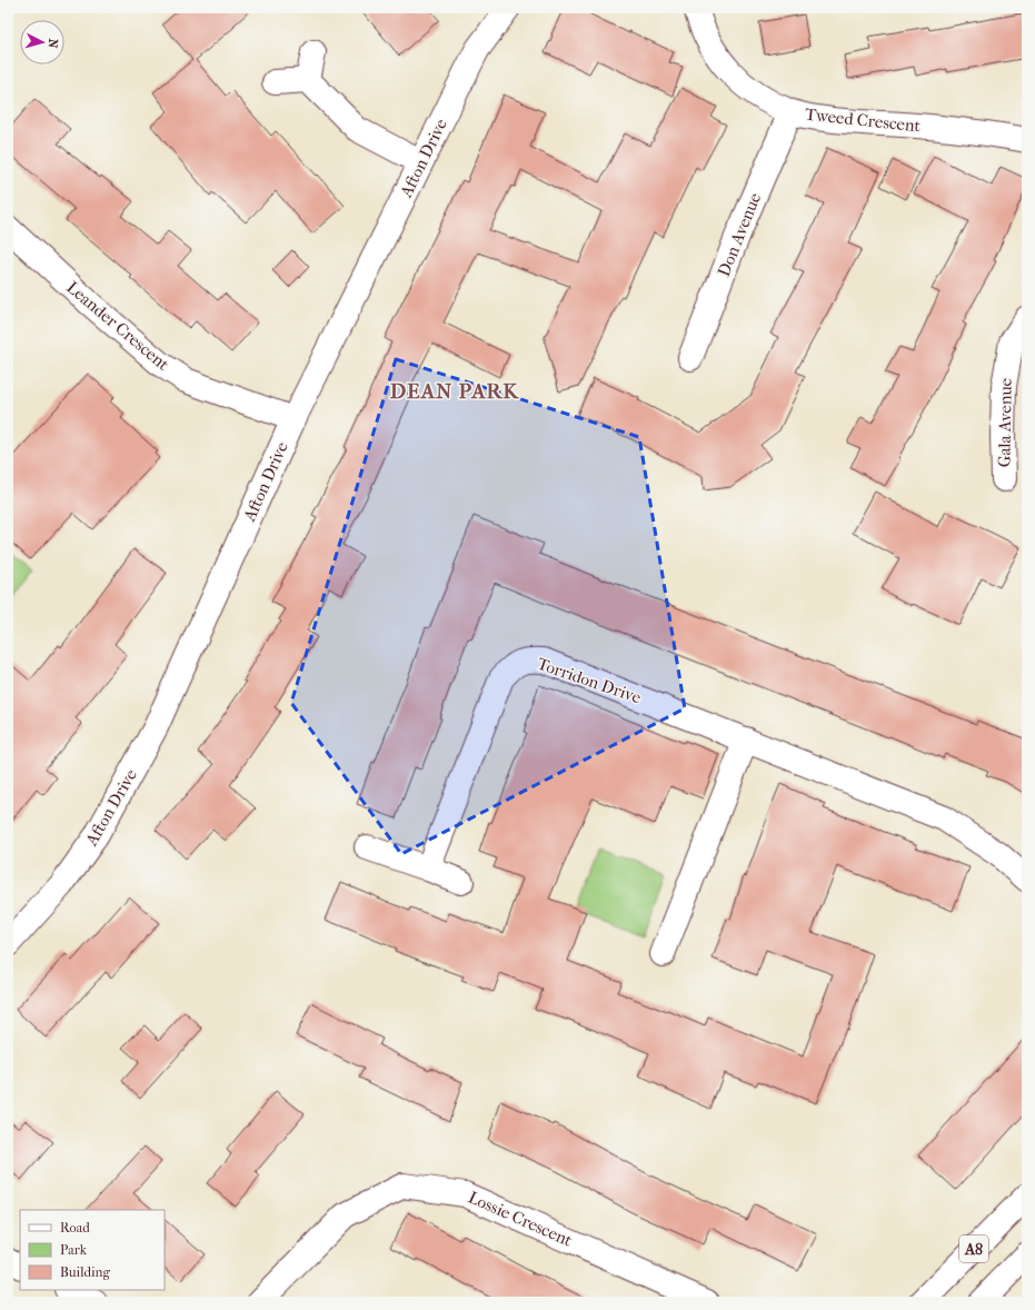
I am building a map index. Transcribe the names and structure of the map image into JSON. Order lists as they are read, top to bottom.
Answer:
{
  "streets": {
    "street": [
      "Tweed Crescent",
      "Afton Drive",
      "Don Avenue",
      "Leander Crescent",
      "Gala Avenue",
      "Torridon Drive",
      "Lossie Crescent",
      "A8"
    ]
  },
  "crossings": [
    ["Tweed Crescent", "Don Avenue"],
    ["Afton Drive", "Leander Crescent"]
  ],
  "districts": ["DEAN PARK"],
  "legend": ["Road", "Park", "Building"],
  "north": "right"
}
